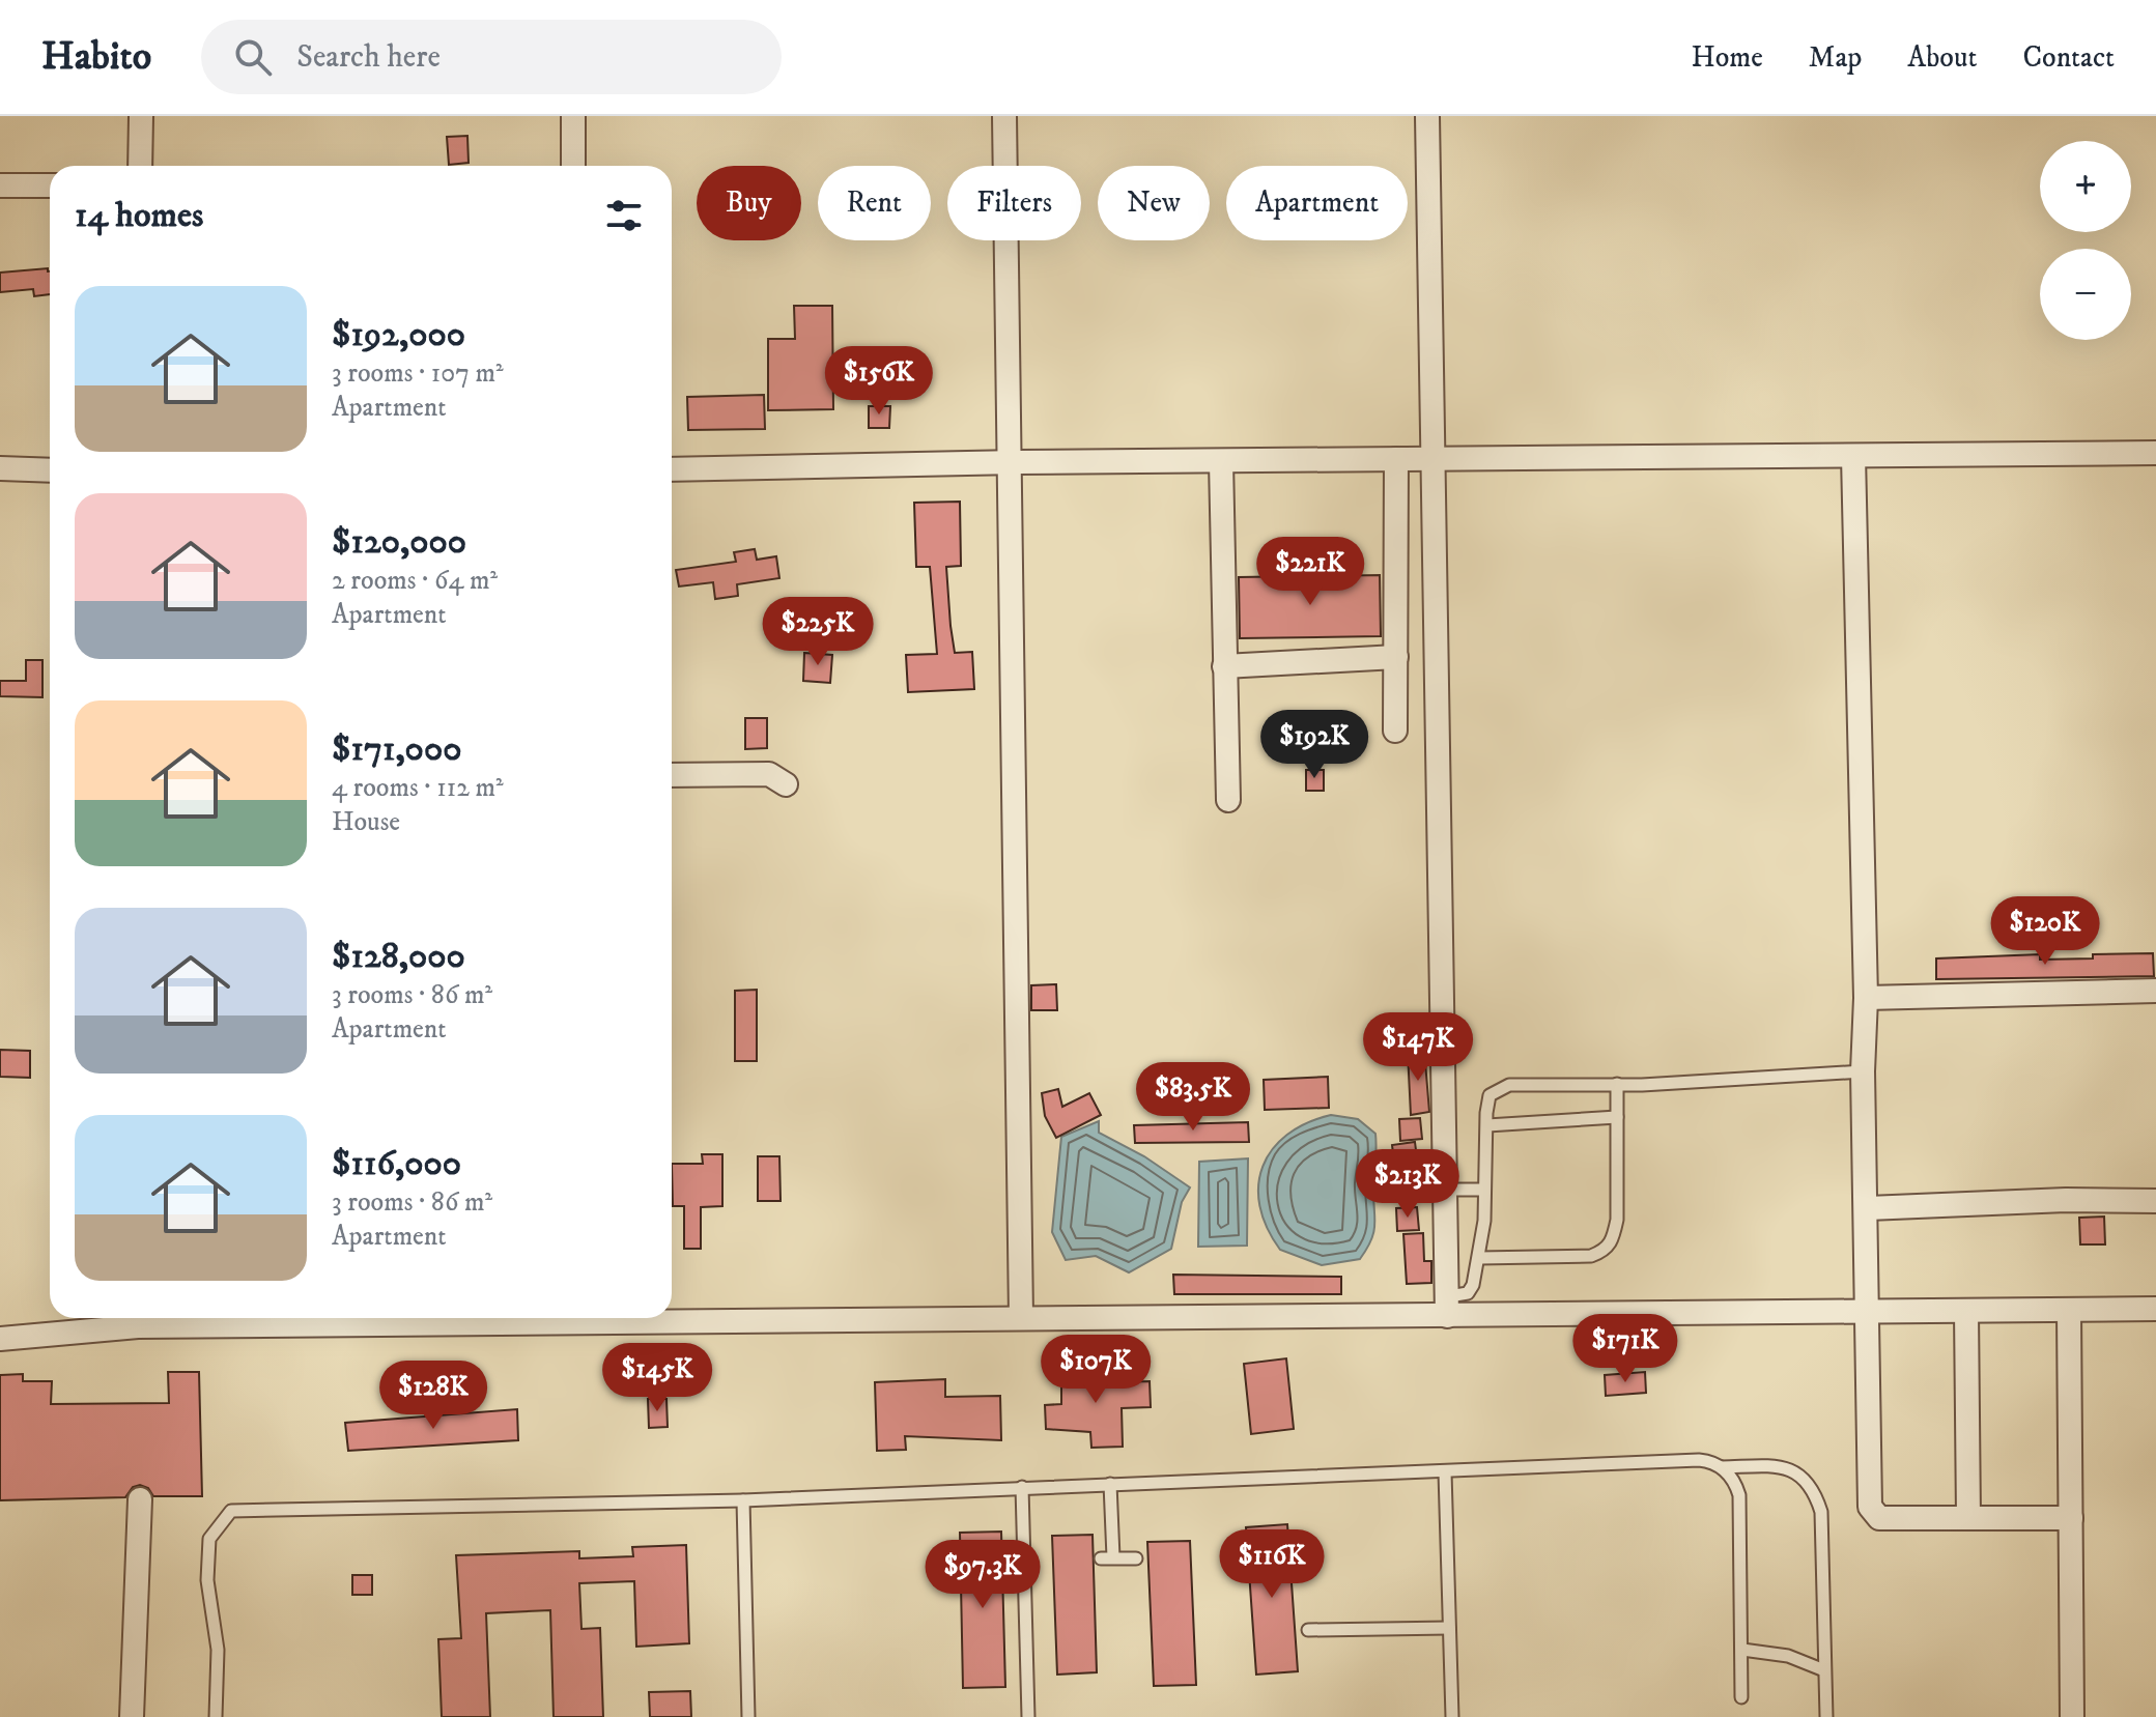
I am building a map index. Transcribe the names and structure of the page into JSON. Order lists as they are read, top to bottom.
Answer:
{
  "page": {
    "header": "Habito",
    "search": "Search here",
    "nav": [
      "Home",
      "Map",
      "About",
      "Contact"
    ],
    "map_buttons": ["+", "−"],
    "chip": [
      "Buy",
      "Rent",
      "Filters",
      "New",
      "Apartment"
    ],
    "heading": "14 homes",
    "list": [
      {
        "name": "$192,000",
        "note": "3 rooms · 107 m² · Apartment"
      },
      {
        "name": "$120,000",
        "note": "2 rooms · 64 m² · Apartment"
      },
      {
        "name": "$171,000",
        "note": "4 rooms · 112 m² · House"
      },
      {
        "name": "$128,000",
        "note": "3 rooms · 86 m² · Apartment"
      },
      {
        "name": "$116,000",
        "note": "3 rooms · 86 m² · Apartment"
      }
    ],
    "price": [
      "$156K",
      "$221K",
      "$225K",
      "$192K",
      "$120K",
      "$147K",
      "$83.5K",
      "$213K",
      "$171K",
      "$107K",
      "$145K",
      "$128K",
      "$116K",
      "$97.3K"
    ]
  }
}
